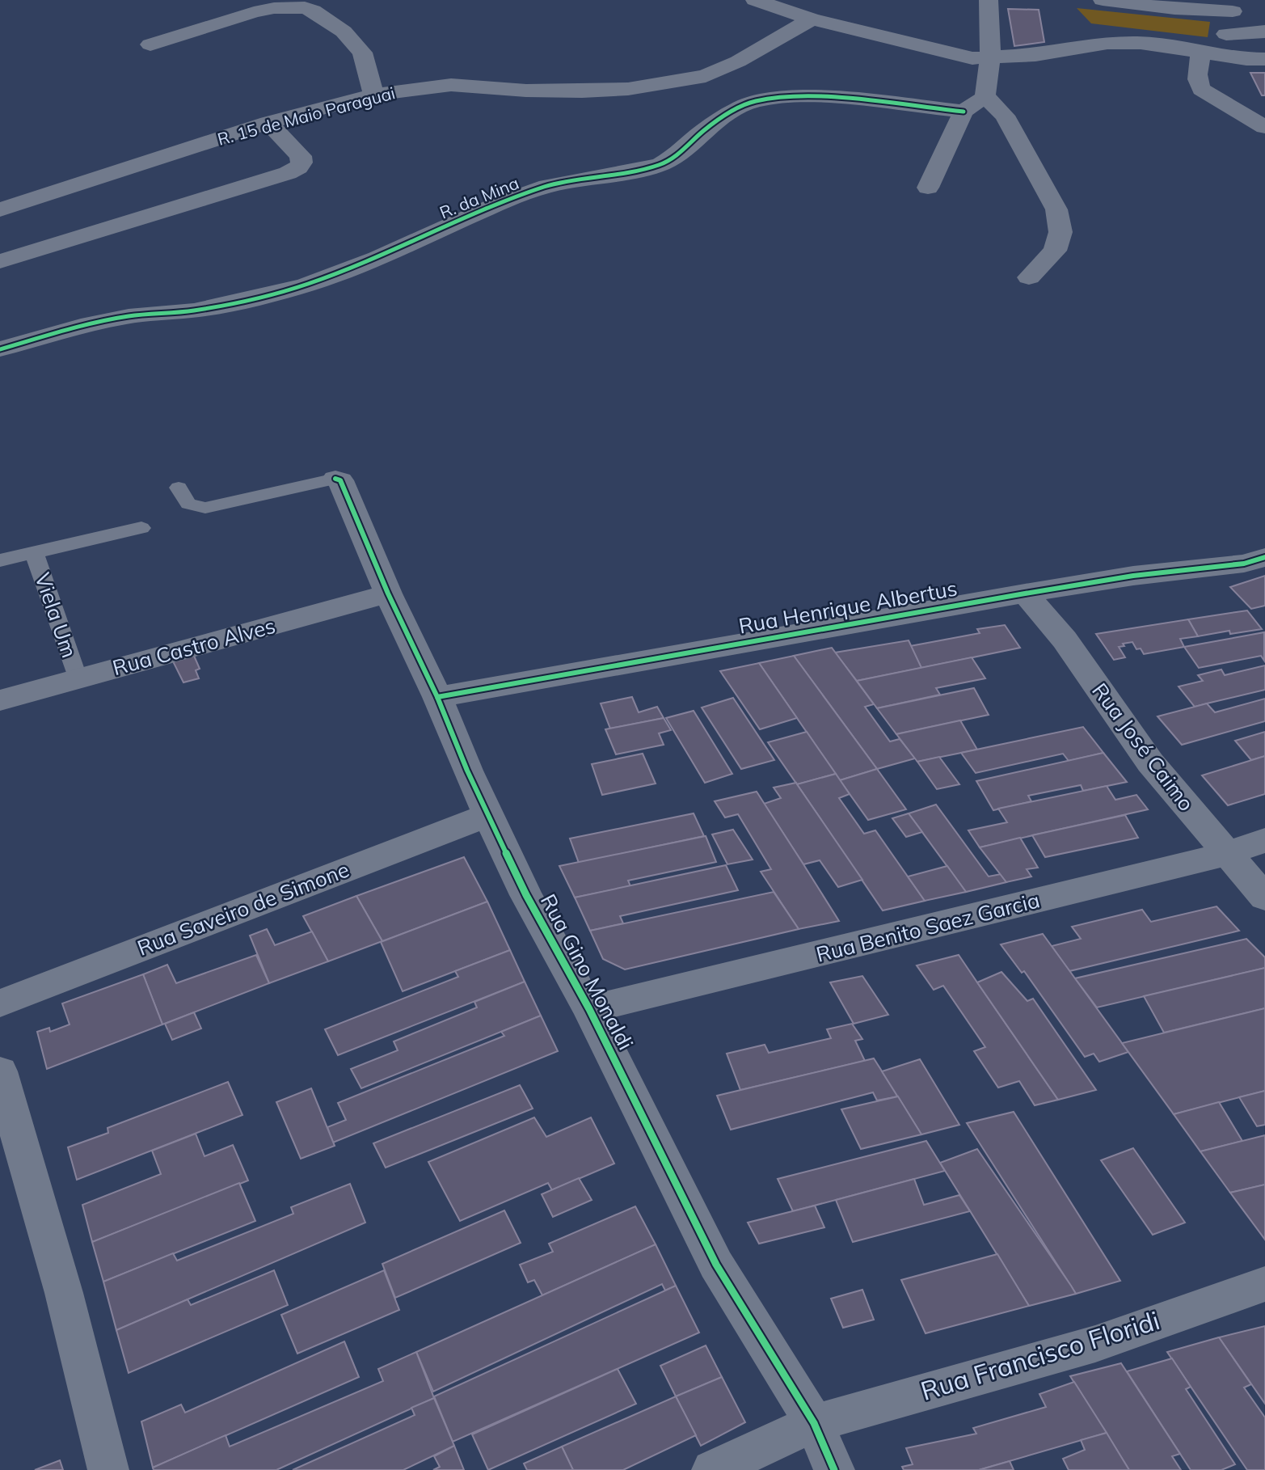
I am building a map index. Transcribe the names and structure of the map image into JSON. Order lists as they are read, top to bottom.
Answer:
{
  "streets": {
    "street": [
      "R. 15 de Maio Paraguai",
      "R. da Mina",
      "Rua Henrique Albertus",
      "Rua Castro Alves",
      "Rua José Caimo",
      "Rua Saveiro de Simone",
      "Rua Benito Saez Garcia",
      "Rua Gino Monaldi",
      "Rua Francisco Floridi"
    ],
    "lane": ["Viela Um"]
  },
  "crossings": [
    ["Rua Henrique Albertus", "Rua José Caimo"],
    ["Rua Henrique Albertus", "Rua Gino Monaldi"],
    ["Viela Um", "Rua Castro Alves"],
    ["Rua Castro Alves", "Rua Gino Monaldi"],
    ["Rua José Caimo", "Rua Benito Saez Garcia"],
    ["Rua Saveiro de Simone", "Rua Gino Monaldi"],
    ["Rua Benito Saez Garcia", "Rua Gino Monaldi"],
    ["Rua Gino Monaldi", "Rua Francisco Floridi"]
  ]
}
